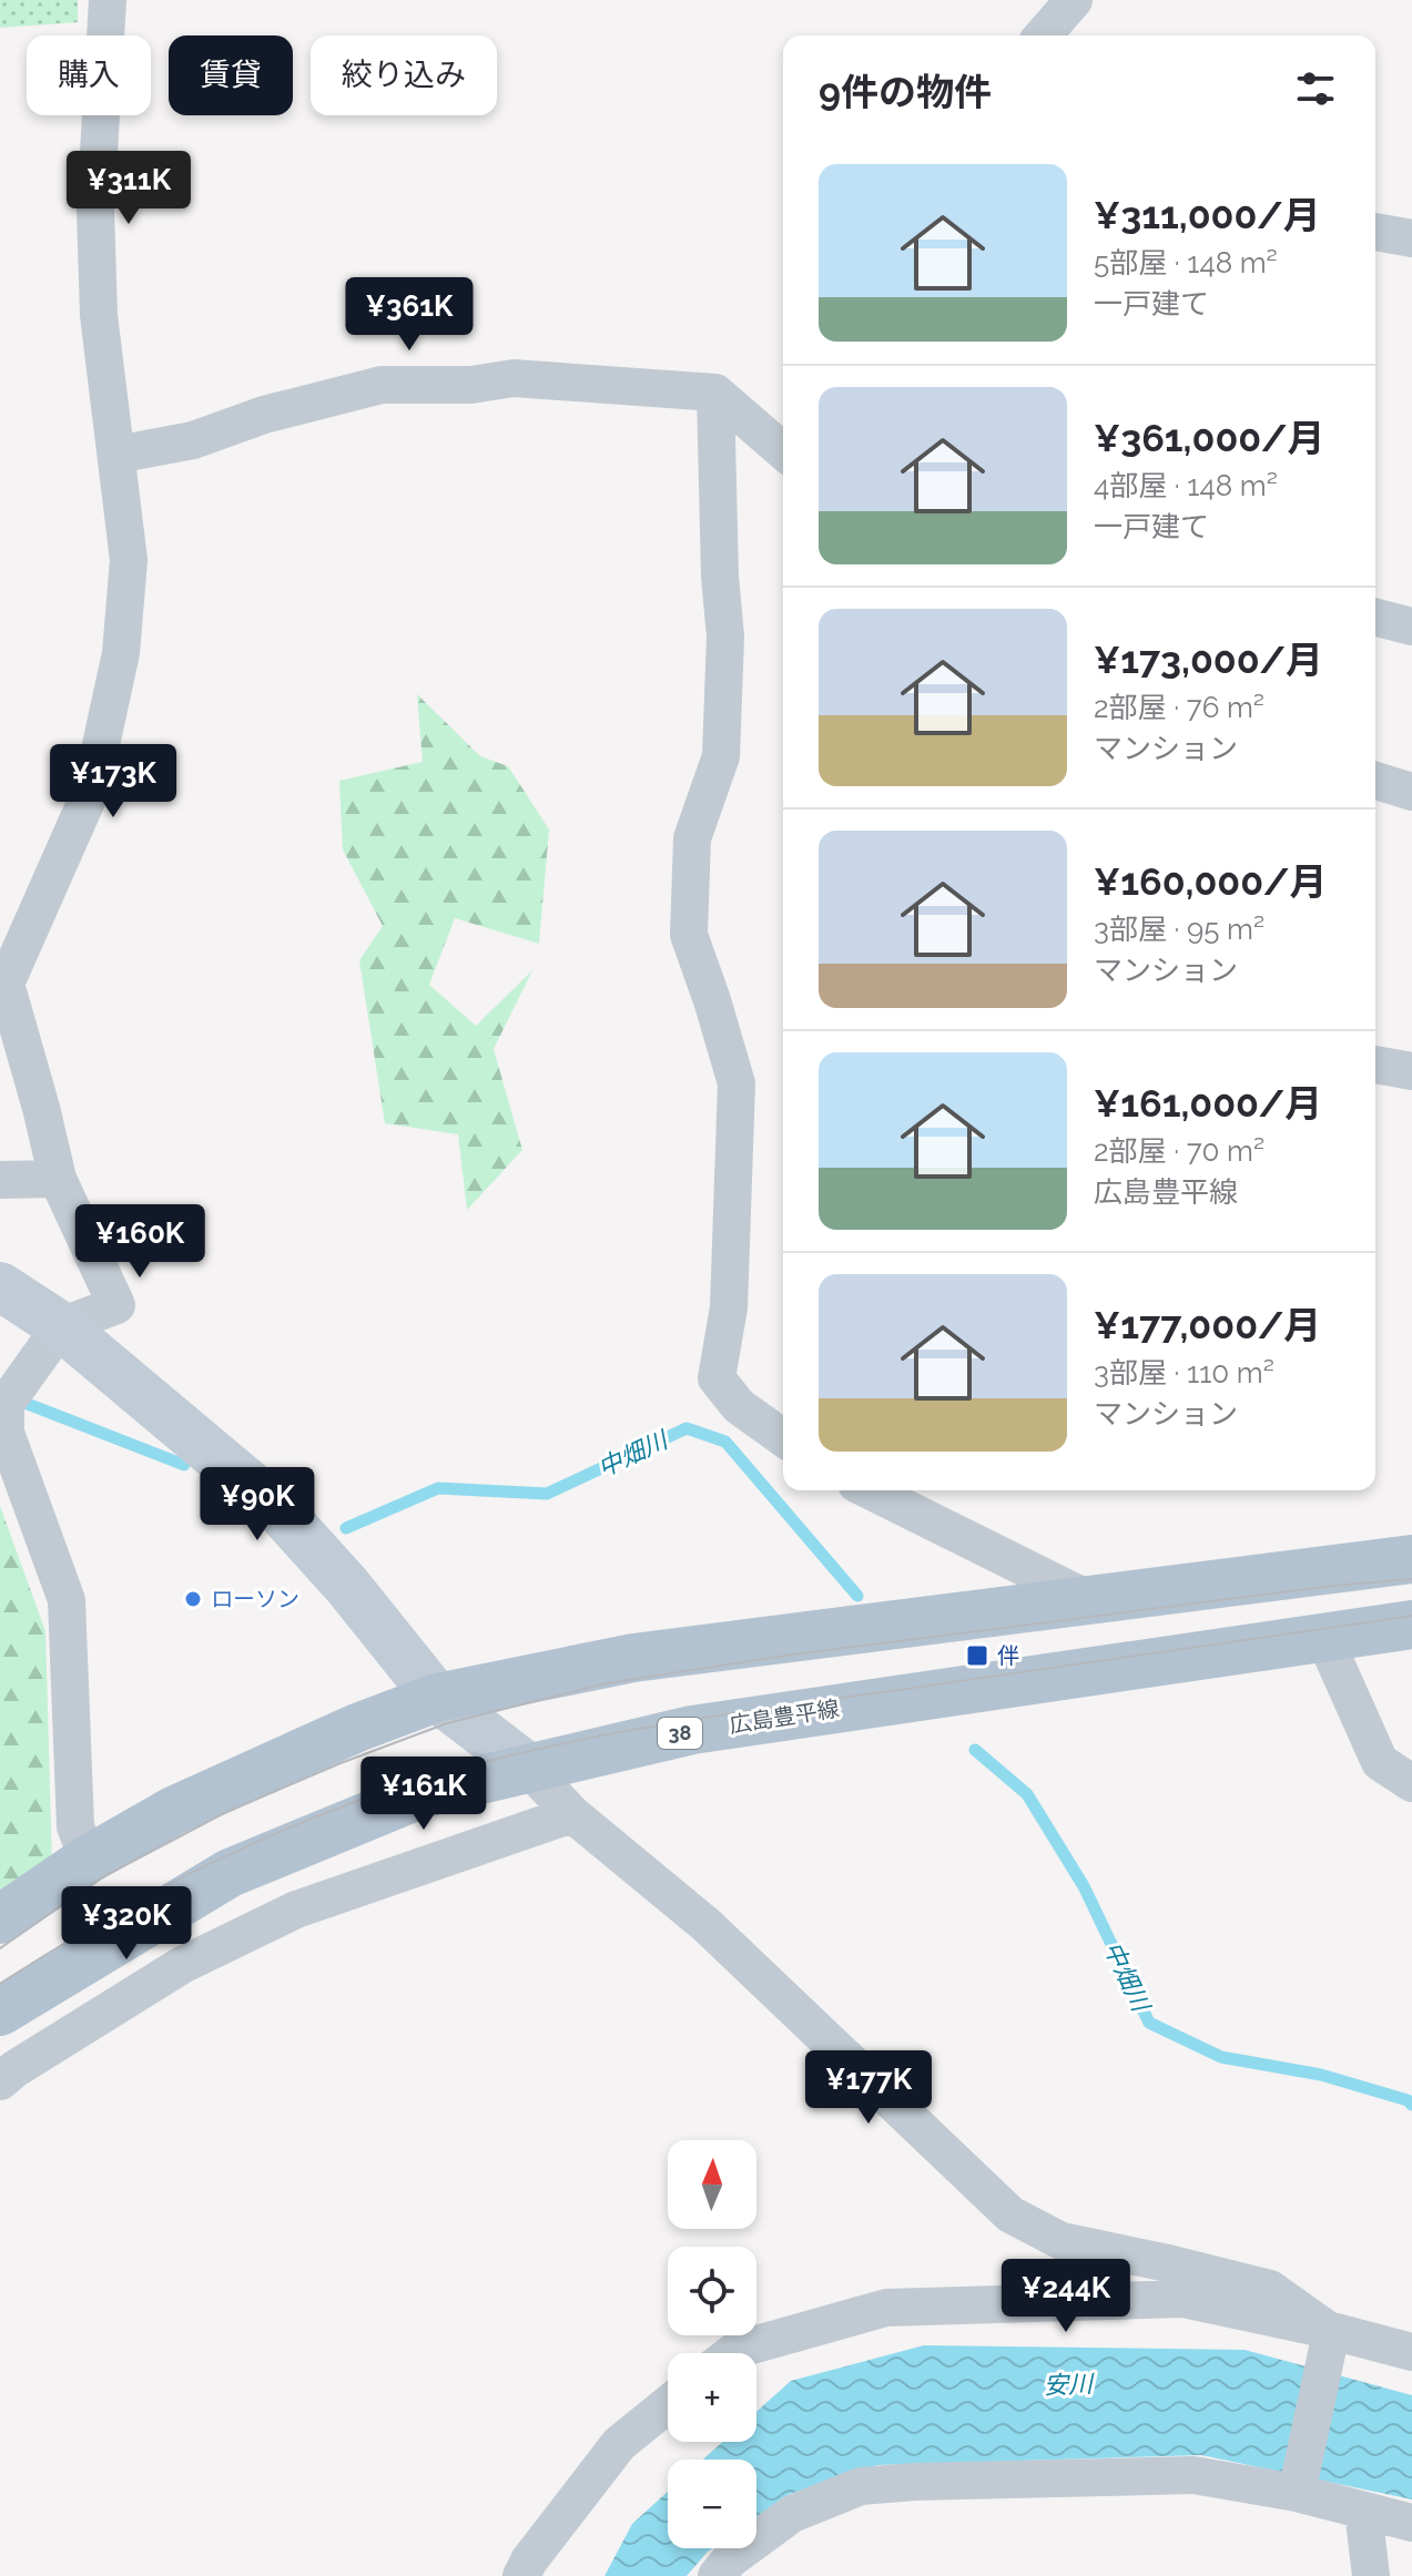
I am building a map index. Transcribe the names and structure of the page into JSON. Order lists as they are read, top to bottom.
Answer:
{
  "streets": {
    "main road": ["広島豊平線", "38"]
  },
  "water": ["中畑川", "安川"],
  "places": {
    "other": ["ローソン"],
    "transit": ["伴"]
  },
  "north": "top",
  "page": {
    "chip": ["購入", "賃貸", "絞り込み"],
    "heading": "9件の物件",
    "list": [
      {
        "name": "¥311,000/月",
        "note": "5部屋 · 148 m² · 一戸建て"
      },
      {
        "name": "¥361,000/月",
        "note": "4部屋 · 148 m² · 一戸建て"
      },
      {
        "name": "¥173,000/月",
        "note": "2部屋 · 76 m² · マンション"
      },
      {
        "name": "¥160,000/月",
        "note": "3部屋 · 95 m² · マンション"
      },
      {
        "name": "¥161,000/月",
        "note": "2部屋 · 70 m² · 広島豊平線"
      },
      {
        "name": "¥177,000/月",
        "note": "3部屋 · 110 m² · マンション"
      }
    ],
    "price": [
      "¥311K",
      "¥361K",
      "¥173K",
      "¥160K",
      "¥90K",
      "¥161K",
      "¥320K",
      "¥177K",
      "¥244K"
    ],
    "map_buttons": ["+", "−"]
  }
}
